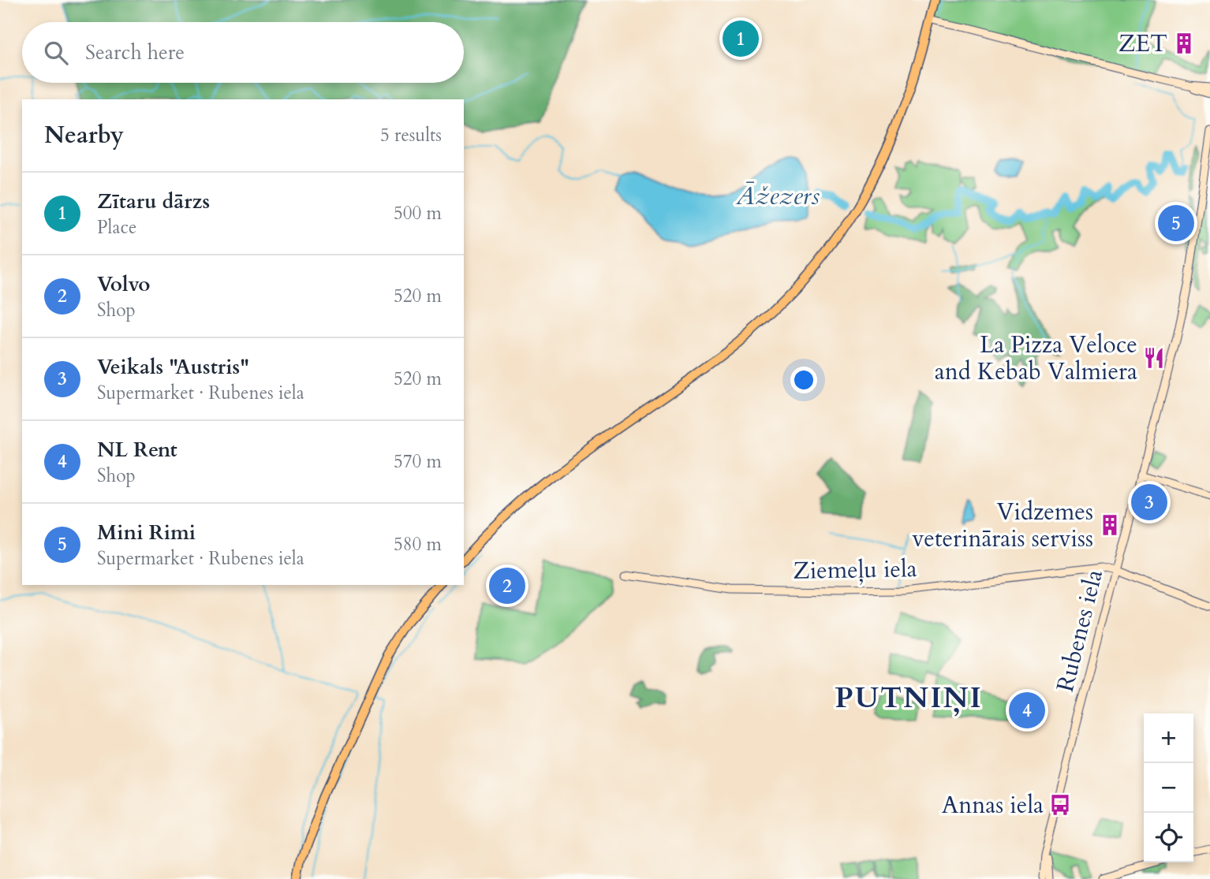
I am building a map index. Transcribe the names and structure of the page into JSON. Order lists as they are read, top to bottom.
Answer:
{
  "streets": {
    "street": ["Ziemeļu iela", "Rubenes iela"]
  },
  "crossings": [
    ["Ziemeļu iela", "Rubenes iela"]
  ],
  "districts": ["PUTNIŅI"],
  "water": ["Āžezers"],
  "places": {
    "building": ["ZET", "Vidzemes veterinārais serviss"],
    "restaurant": ["La Pizza Veloce and Kebab Valmiera"],
    "bus stop": ["Annas iela"]
  },
  "page": {
    "pins": [
      "1",
      "5",
      "3",
      "2",
      "4"
    ],
    "search": "Search here",
    "heading": ["Nearby", "5 results"],
    "list": [
      {
        "mark": "1",
        "name": "Zītaru dārzs",
        "note": "Place",
        "value": "500 m"
      },
      {
        "mark": "2",
        "name": "Volvo",
        "note": "Shop",
        "value": "520 m"
      },
      {
        "mark": "3",
        "name": "Veikals \"Austris\"",
        "note": "Supermarket · Rubenes iela",
        "value": "520 m"
      },
      {
        "mark": "4",
        "name": "NL Rent",
        "note": "Shop",
        "value": "570 m"
      },
      {
        "mark": "5",
        "name": "Mini Rimi",
        "note": "Supermarket · Rubenes iela",
        "value": "580 m"
      }
    ],
    "map_buttons": ["+", "−"]
  }
}
